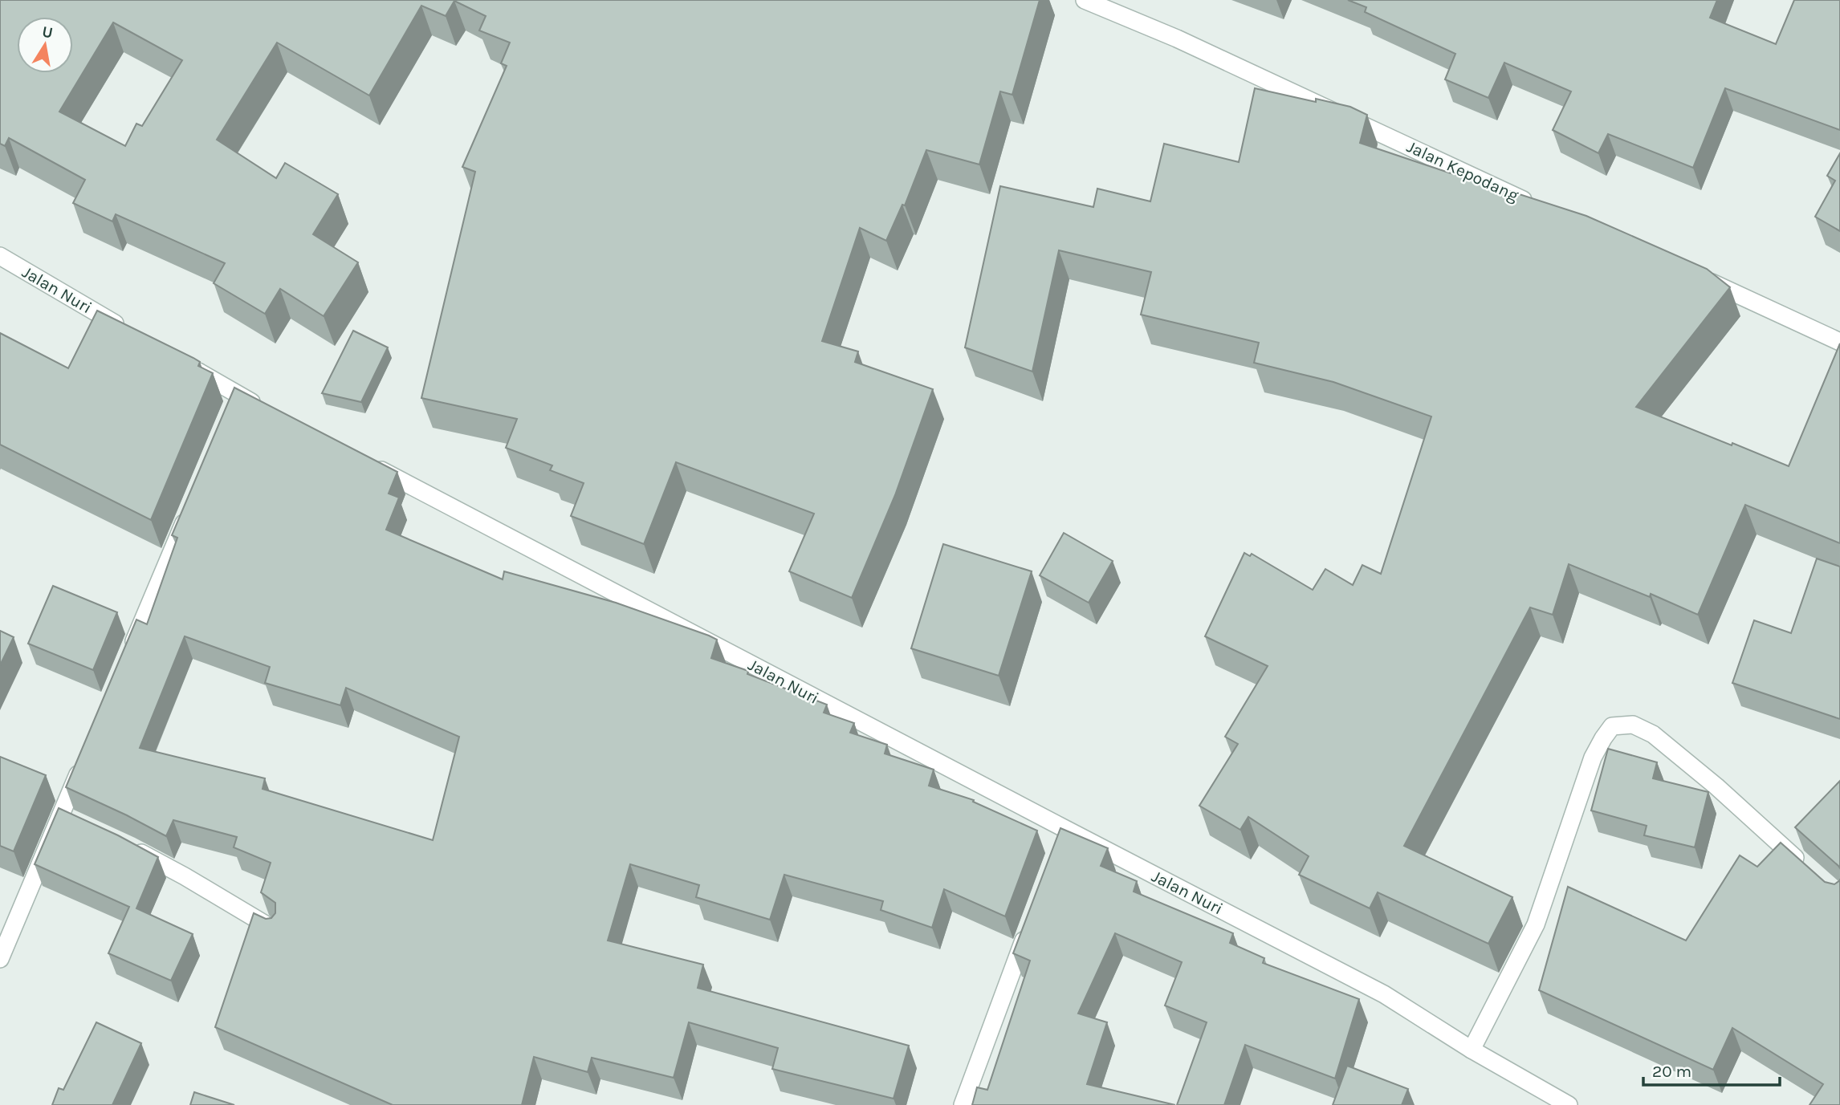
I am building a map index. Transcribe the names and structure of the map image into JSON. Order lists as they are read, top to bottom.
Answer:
{
  "streets": {
    "street": ["Jalan Kepodang", "Jalan Nuri"]
  },
  "scale_bar": "20 m",
  "north": "top"
}
